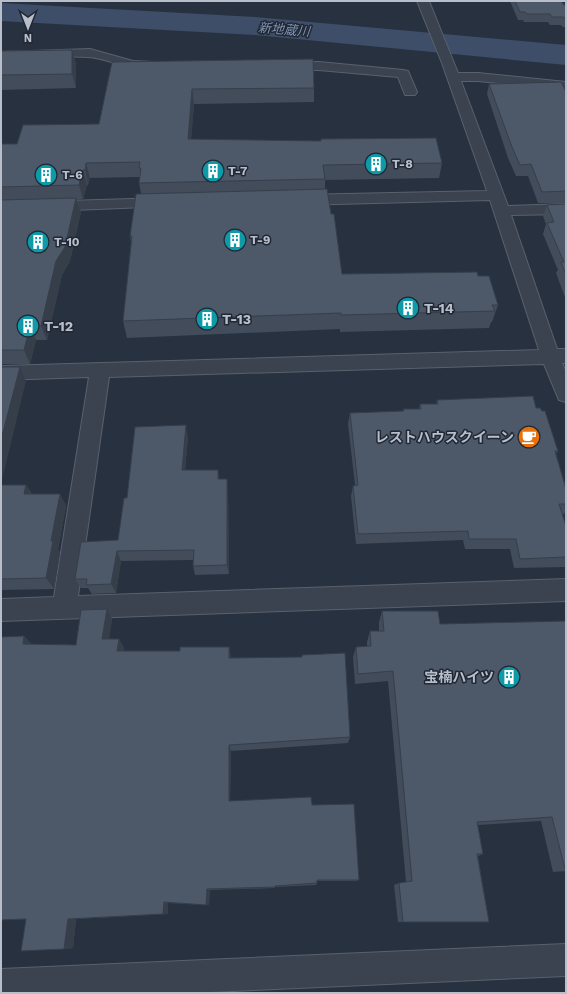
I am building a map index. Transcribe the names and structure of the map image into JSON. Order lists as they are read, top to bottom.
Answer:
{
  "water": ["新地蔵川"],
  "places": {
    "building": [
      "T-8",
      "T-7",
      "T-6",
      "T-9",
      "T-10",
      "T-14",
      "T-13",
      "T-12",
      "宝楠ハイツ"
    ],
    "cafe": ["レストハウスクイーン"]
  },
  "north": "bottom"
}
